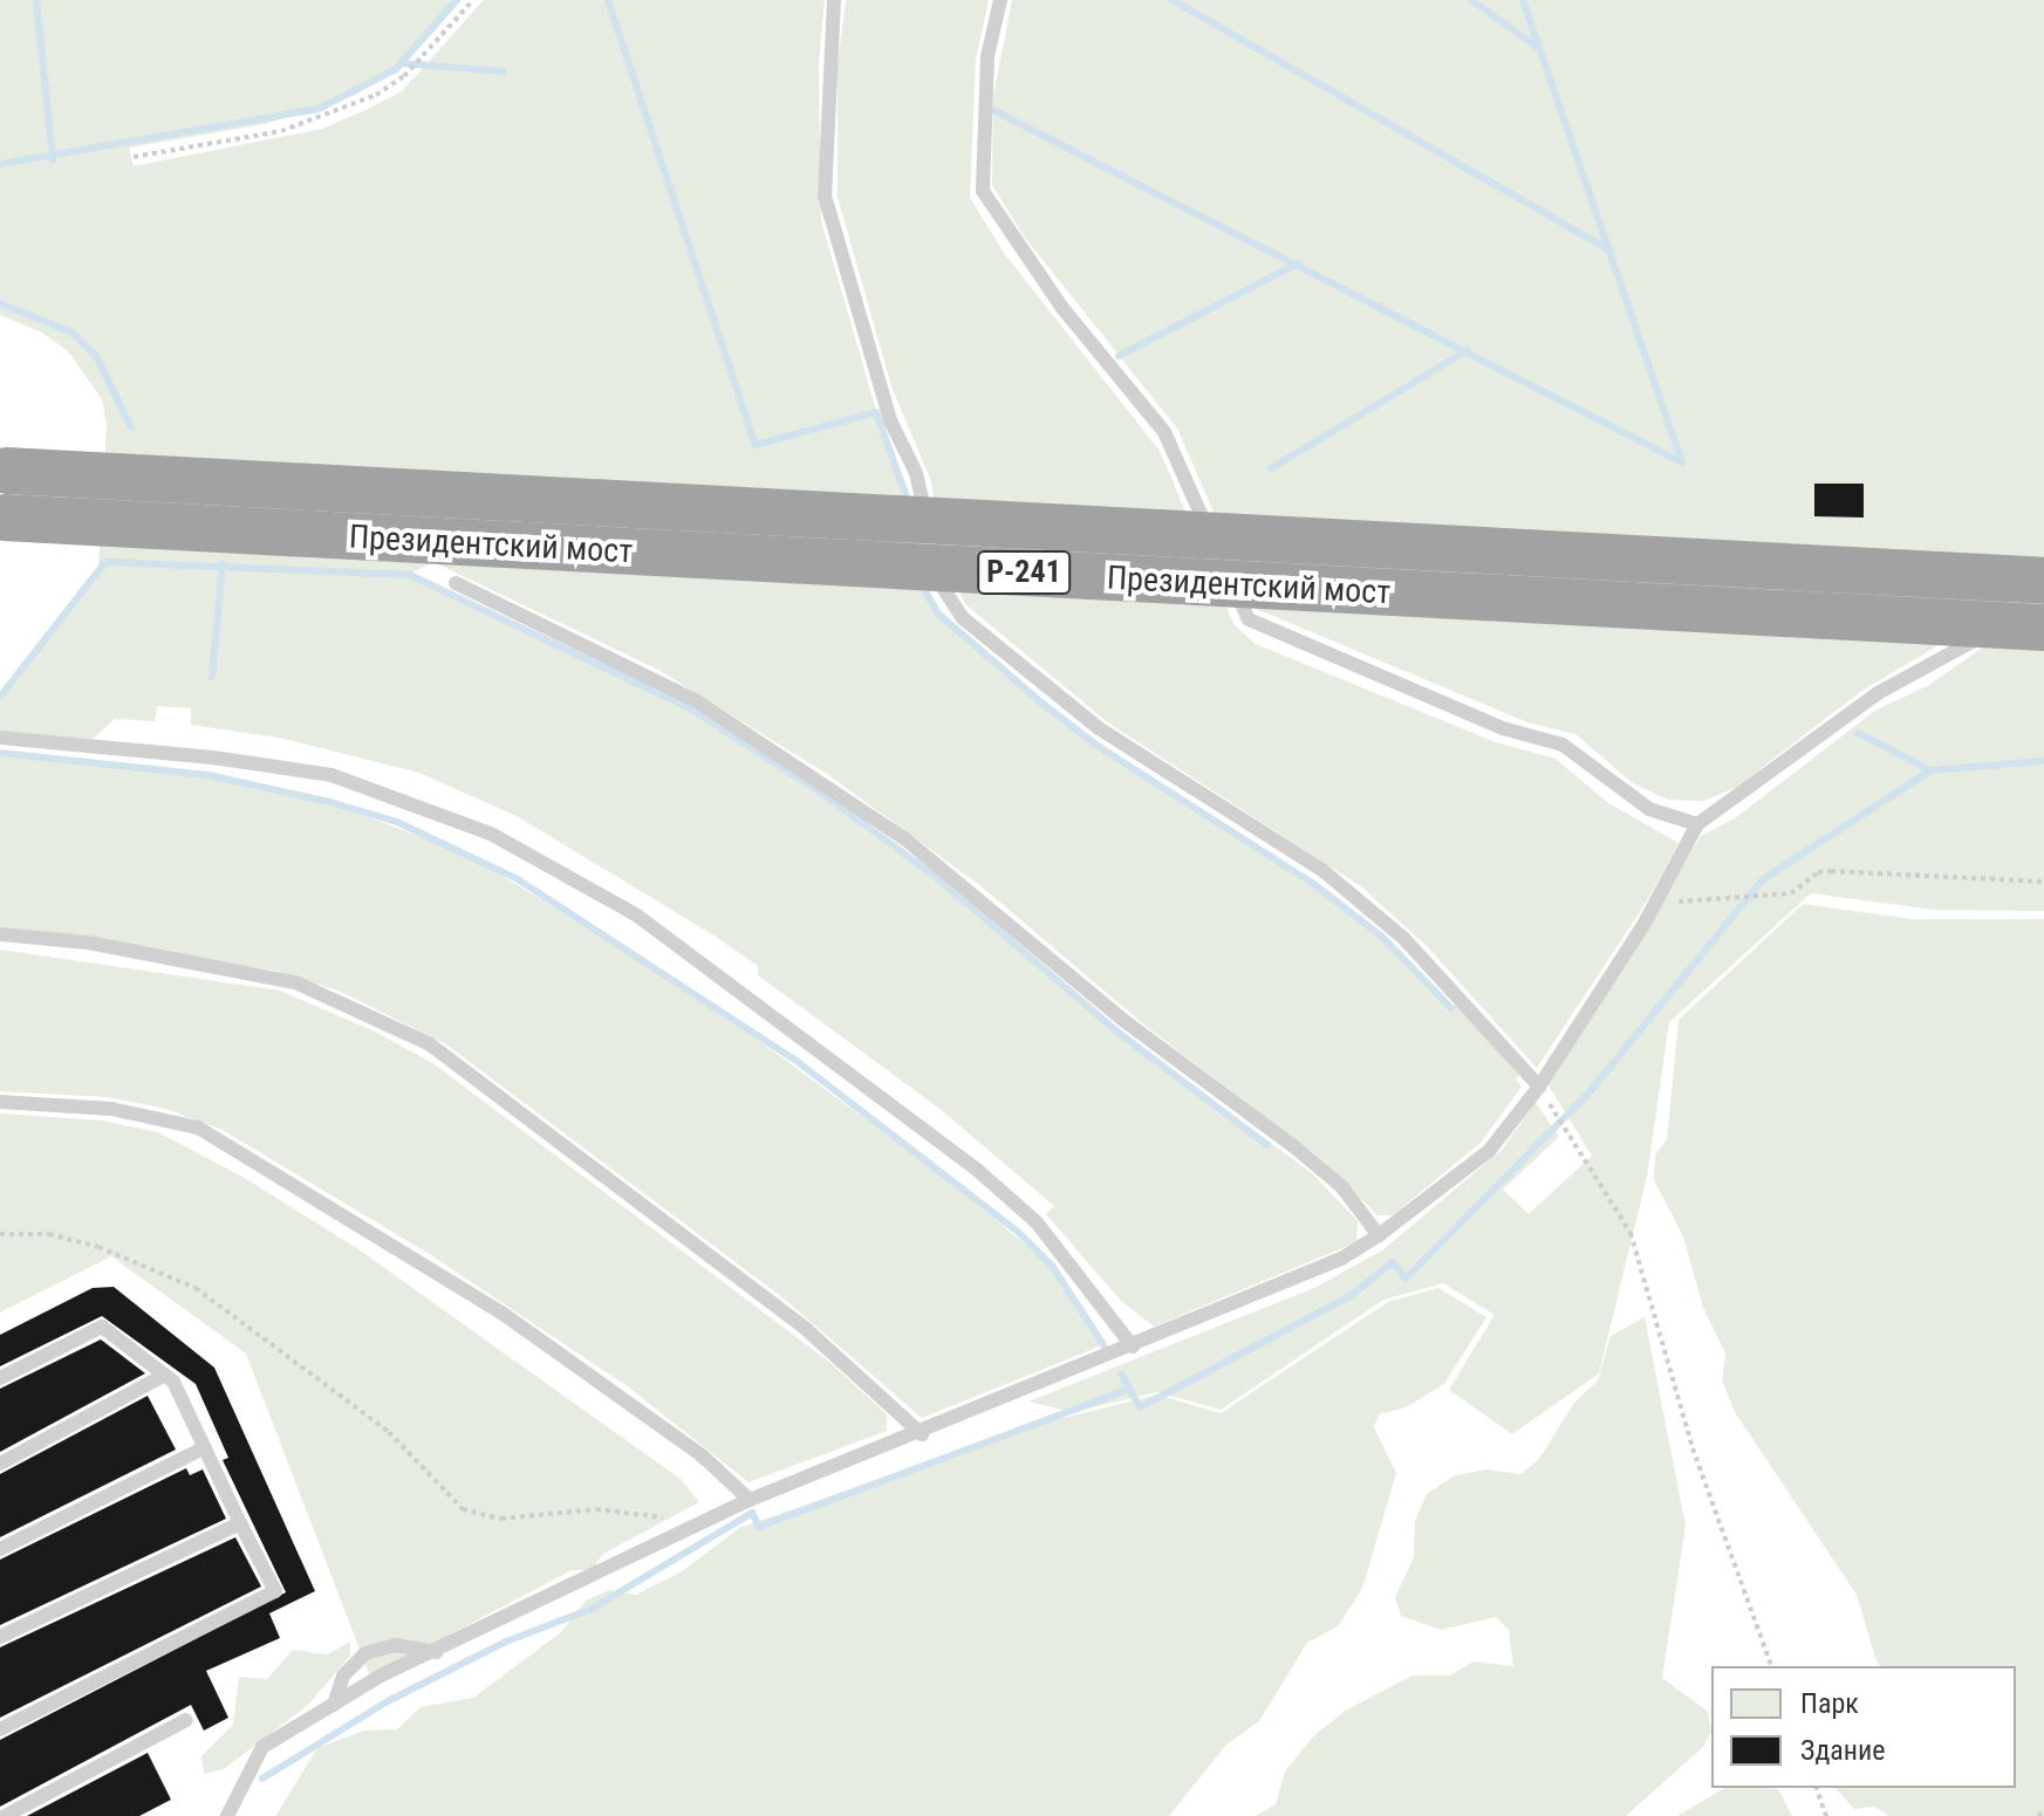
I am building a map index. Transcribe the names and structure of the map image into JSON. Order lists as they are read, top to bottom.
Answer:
{
  "streets": {
    "highway": ["Президентский мост", "Р-241"]
  },
  "legend": ["Парк", "Здание"]
}
